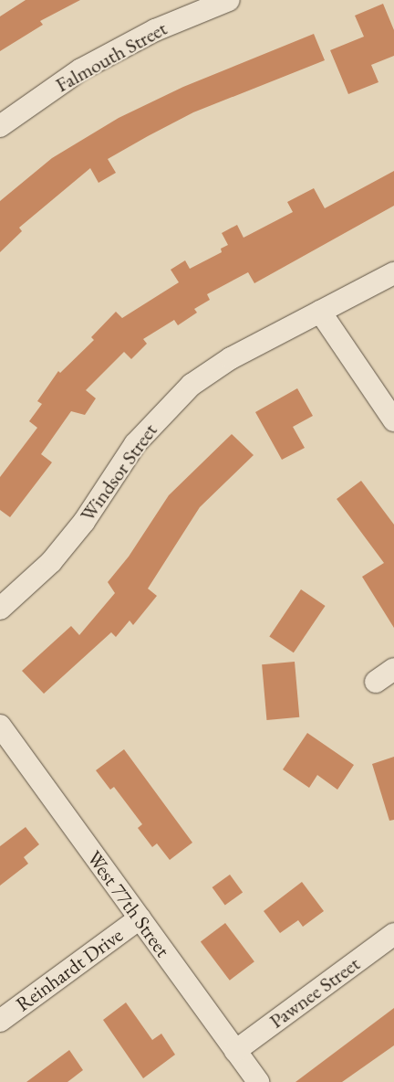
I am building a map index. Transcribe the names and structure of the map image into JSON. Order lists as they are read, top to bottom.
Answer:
{
  "streets": {
    "street": [
      "Falmouth Street",
      "Windsor Street",
      "West 77th Street",
      "Reinhardt Drive",
      "Pawnee Street"
    ]
  },
  "crossings": [
    ["West 77th Street", "Reinhardt Drive"],
    ["West 77th Street", "Pawnee Street"]
  ]
}
